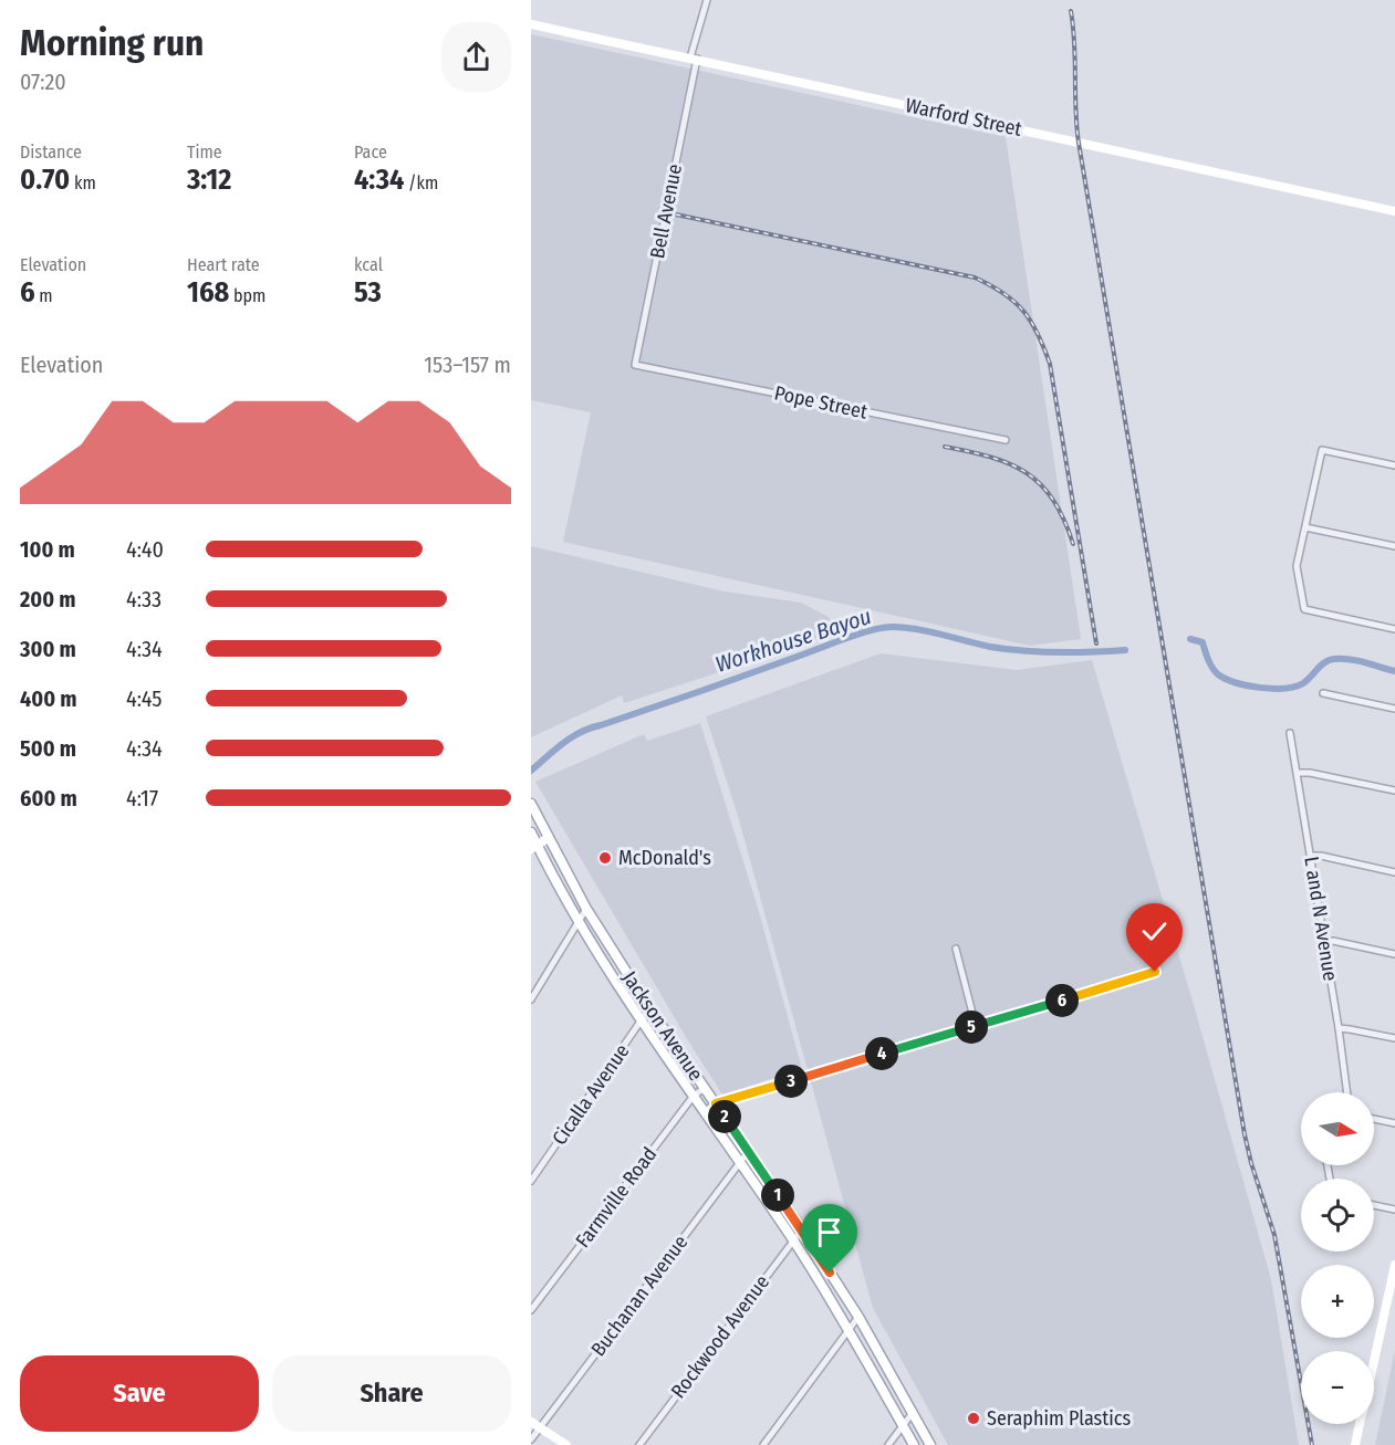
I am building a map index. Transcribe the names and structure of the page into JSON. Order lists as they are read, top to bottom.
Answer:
{
  "streets": {
    "main road": ["Warford Street", "Jackson Avenue"],
    "street": [
      "Bell Avenue",
      "Pope Street",
      "L and N Avenue",
      "Cicalla Avenue",
      "Farmville Road",
      "Buchanan Avenue",
      "Rockwood Avenue"
    ]
  },
  "crossings": [
    ["Warford Street", "Bell Avenue"],
    ["Bell Avenue", "Pope Street"],
    ["Jackson Avenue", "Cicalla Avenue"],
    ["Jackson Avenue", "Farmville Road"],
    ["Jackson Avenue", "Buchanan Avenue"],
    ["Jackson Avenue", "Rockwood Avenue"]
  ],
  "water": ["Workhouse Bayou"],
  "places": ["McDonald's", "Seraphim Plastics"],
  "north": "right",
  "page": {
    "heading": ["Morning run", "07:20"],
    "stats": [
      ["Distance", "0.70 km"],
      ["Time", "3:12"],
      ["Pace", "4:34 /km"],
      ["Elevation", "6 m"],
      ["Heart rate", "168 bpm"],
      ["kcal", "53"]
    ],
    "chart": ["Elevation", "153–157 m"],
    "list": [
      {
        "name": "100 m",
        "note": "4:40"
      },
      {
        "name": "200 m",
        "note": "4:33"
      },
      {
        "name": "300 m",
        "note": "4:34"
      },
      {
        "name": "400 m",
        "note": "4:45"
      },
      {
        "name": "500 m",
        "note": "4:34"
      },
      {
        "name": "600 m",
        "note": "4:17"
      }
    ],
    "pins": [
      "6",
      "5",
      "4",
      "3",
      "2",
      "1"
    ],
    "map_buttons": ["+", "−"],
    "buttons": ["Save", "Share"]
  }
}
